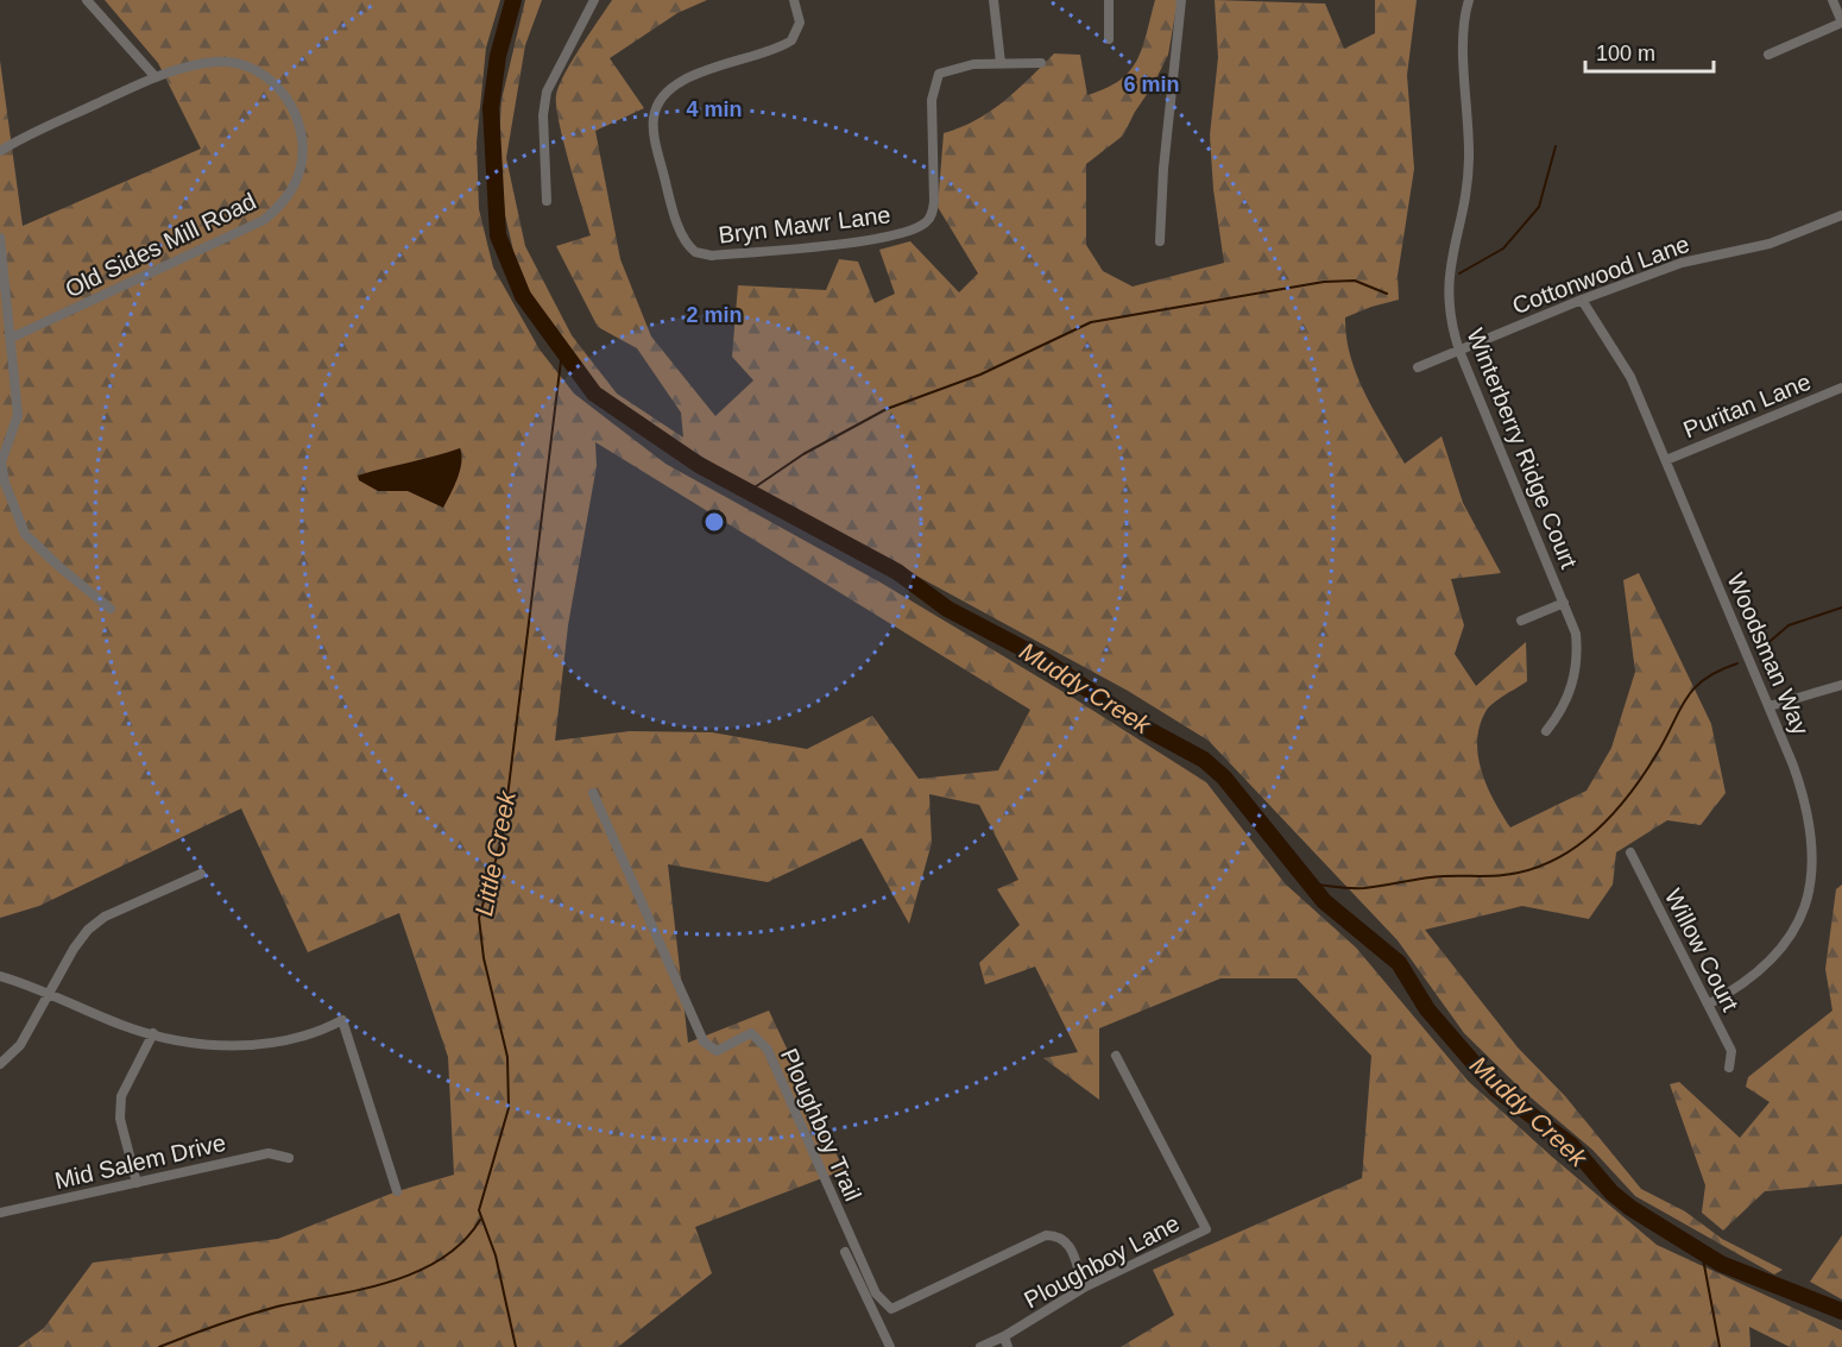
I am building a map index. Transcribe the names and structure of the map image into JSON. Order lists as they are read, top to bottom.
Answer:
{
  "streets": {
    "street": [
      "Bryn Mawr Lane",
      "Old Sides Mill Road",
      "Cottonwood Lane",
      "Puritan Lane",
      "Winterberry Ridge Court",
      "Woodsman Way",
      "Willow Court",
      "Ploughboy Trail",
      "Mid Salem Drive",
      "Ploughboy Lane"
    ]
  },
  "crossings": [
    ["Cottonwood Lane", "Winterberry Ridge Court"],
    ["Cottonwood Lane", "Woodsman Way"],
    ["Puritan Lane", "Woodsman Way"],
    ["Woodsman Way", "Willow Court"],
    ["Ploughboy Trail", "Ploughboy Lane"]
  ],
  "water": ["Muddy Creek", "Little Creek"],
  "scale_bar": "100 m",
  "rings": ["6 min", "4 min", "2 min"]
}
